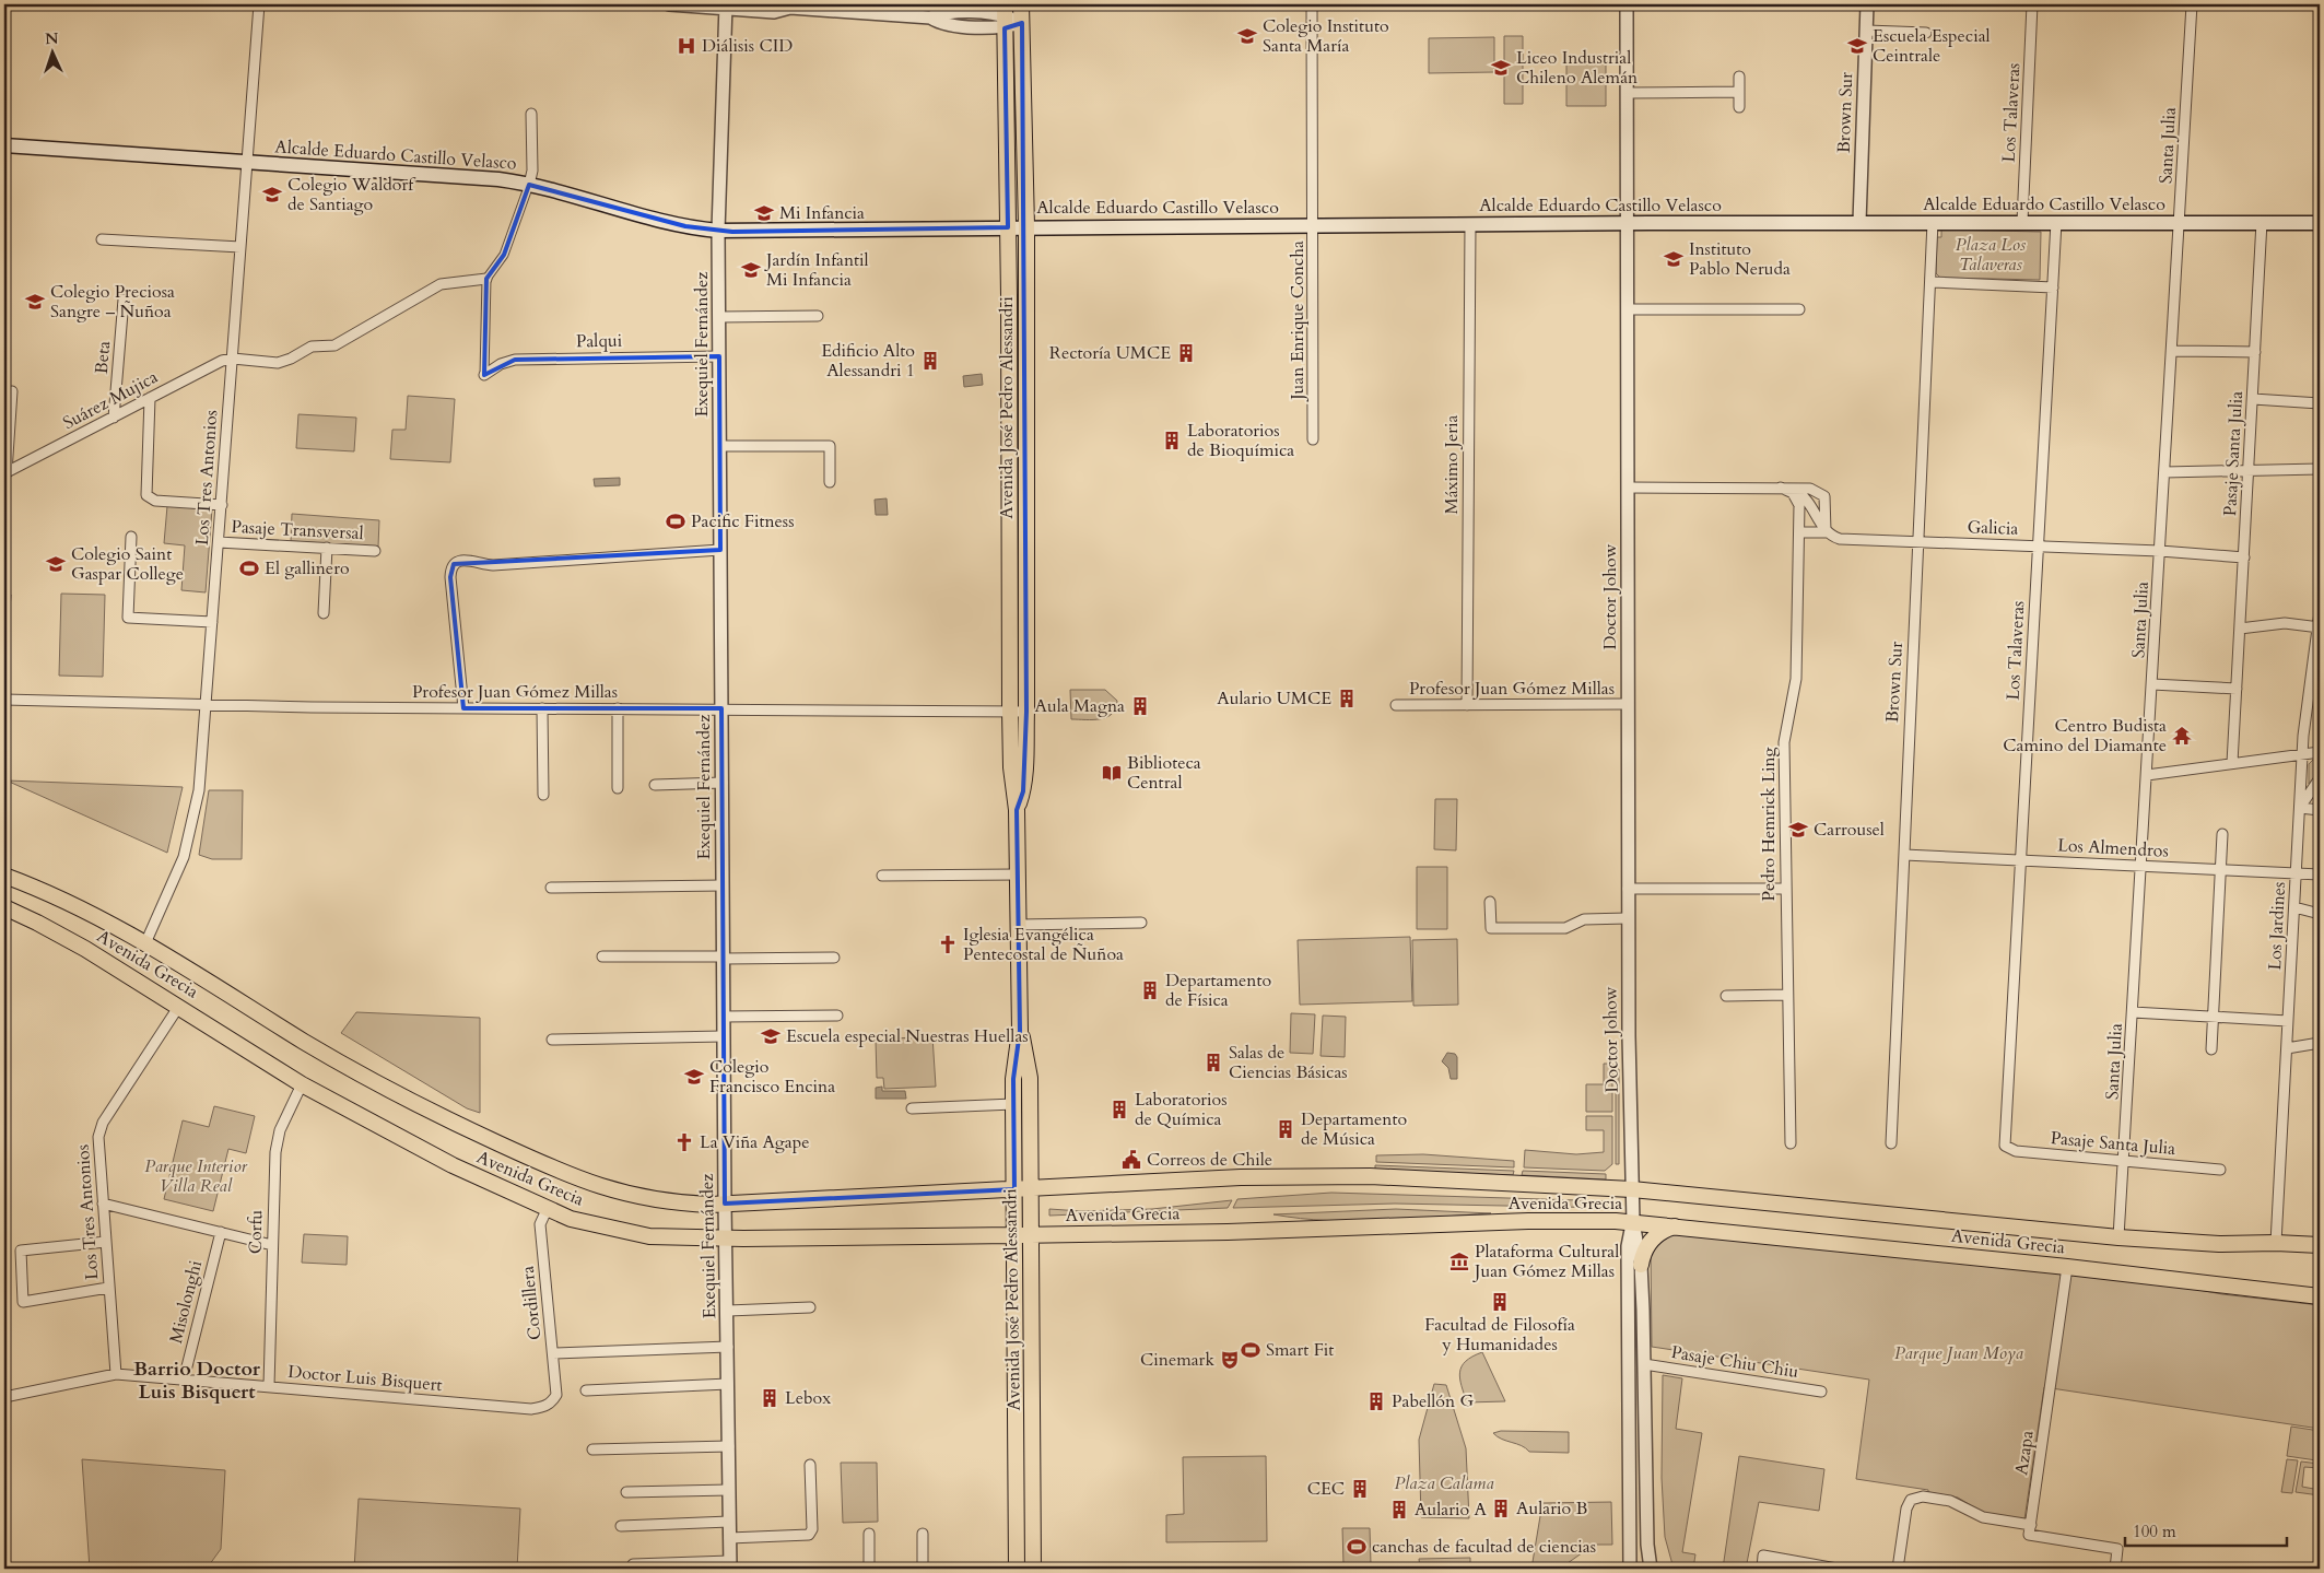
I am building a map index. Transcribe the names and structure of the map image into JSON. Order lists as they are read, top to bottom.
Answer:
{
  "streets": {
    "main road": ["Alcalde Eduardo Castillo Velasco", "Avenida José Pedro Alessandri", "Avenida Grecia"],
    "street": [
      "Brown Sur",
      "Los Talaveras",
      "Santa Julia",
      "Juan Enrique Concha",
      "Palqui",
      "Exequiel Fernández",
      "Beta",
      "Suárez Mujica",
      "Pasaje Santa Julia",
      "Máximo Jeria",
      "Los Tres Antonios",
      "Galicia",
      "Pasaje Transversal",
      "Doctor Johow",
      "Profesor Juan Gómez Millas",
      "Pedro Hemrick Ling",
      "Los Almendros",
      "Los Jardines",
      "Corfu",
      "Misolonghi",
      "Cordillera",
      "Pasaje Chiu Chiu",
      "Doctor Luis Bisquert",
      "Azapa"
    ]
  },
  "crossings": [
    ["Brown Sur", "Alcalde Eduardo Castillo Velasco"],
    ["Brown Sur", "Galicia"],
    ["Brown Sur", "Los Almendros"],
    ["Los Talaveras", "Alcalde Eduardo Castillo Velasco"],
    ["Los Talaveras", "Pasaje Santa Julia"],
    ["Los Talaveras", "Galicia"],
    ["Los Talaveras", "Los Almendros"],
    ["Santa Julia", "Alcalde Eduardo Castillo Velasco"],
    ["Santa Julia", "Pasaje Santa Julia"],
    ["Santa Julia", "Galicia"],
    ["Santa Julia", "Los Almendros"],
    ["Santa Julia", "Avenida Grecia"],
    ["Alcalde Eduardo Castillo Velasco", "Juan Enrique Concha"],
    ["Alcalde Eduardo Castillo Velasco", "Exequiel Fernández"],
    ["Alcalde Eduardo Castillo Velasco", "Avenida José Pedro Alessandri"],
    ["Alcalde Eduardo Castillo Velasco", "Pasaje Santa Julia"],
    ["Alcalde Eduardo Castillo Velasco", "Máximo Jeria"],
    ["Alcalde Eduardo Castillo Velasco", "Los Tres Antonios"],
    ["Alcalde Eduardo Castillo Velasco", "Doctor Johow"],
    ["Palqui", "Exequiel Fernández"],
    ["Exequiel Fernández", "Profesor Juan Gómez Millas"],
    ["Exequiel Fernández", "Avenida Grecia"],
    ["Beta", "Suárez Mujica"],
    ["Suárez Mujica", "Los Tres Antonios"],
    ["Avenida José Pedro Alessandri", "Profesor Juan Gómez Millas"],
    ["Avenida José Pedro Alessandri", "Avenida Grecia"],
    ["Máximo Jeria", "Profesor Juan Gómez Millas"],
    ["Los Tres Antonios", "Pasaje Transversal"],
    ["Los Tres Antonios", "Profesor Juan Gómez Millas"],
    ["Los Tres Antonios", "Avenida Grecia"],
    ["Los Tres Antonios", "Doctor Luis Bisquert"],
    ["Galicia", "Pedro Hemrick Ling"],
    ["Doctor Johow", "Profesor Juan Gómez Millas"],
    ["Doctor Johow", "Avenida Grecia"],
    ["Los Almendros", "Los Jardines"],
    ["Los Jardines", "Avenida Grecia"],
    ["Avenida Grecia", "Corfu"],
    ["Avenida Grecia", "Cordillera"],
    ["Avenida Grecia", "Azapa"],
    ["Corfu", "Doctor Luis Bisquert"],
    ["Misolonghi", "Doctor Luis Bisquert"],
    ["Cordillera", "Doctor Luis Bisquert"]
  ],
  "districts": ["Barrio Doctor Luis Bisquert"],
  "parks": [
    "Plaza Los Talaveras",
    "Parque Interior Villa Real",
    "Parque Juan Moya",
    "Plaza Calama"
  ],
  "places": {
    "school or university": [
      "Colegio Instituto Santa María",
      "Escuela Especial Ceintrale",
      "Liceo Industrial Chileno Alemán",
      "Colegio Waldorf de Santiago",
      "Mi Infancia",
      "Instituto Pablo Neruda",
      "Jardín Infantil Mi Infancia",
      "Colegio Preciosa Sangre – Ñuñoa",
      "Colegio Saint Gaspar College",
      "Carrousel",
      "Escuela especial Nuestras Huellas",
      "Colegio Francisco Encina"
    ],
    "hospital": ["Diálisis CID"],
    "building": [
      "Rectoría UMCE",
      "Edificio Alto Alessandri 1",
      "Laboratorios de Bioquímica",
      "Aulario UMCE",
      "Aula Magna",
      "Departamento de Física",
      "Salas de Ciencias Básicas",
      "Laboratorios de Química",
      "Departamento de Música",
      "Facultad de Filosofía y Humanidades",
      "Lebox",
      "Pabellón G",
      "CEC",
      "Aulario B",
      "Aulario A"
    ],
    "sports": [
      "Pacific Fitness",
      "El gallinero",
      "Smart Fit",
      "canchas de facultad de ciencias"
    ],
    "temple": ["Centro Budista Camino del Diamante"],
    "library": ["Biblioteca Central"],
    "church": ["Iglesia Evangélica Pentecostal de Ñuñoa", "La Viña Agape"],
    "public building": ["Correos de Chile"],
    "museum": ["Plataforma Cultural Juan Gómez Millas"],
    "theatre": ["Cinemark"]
  },
  "scale_bar": "100 m",
  "north": "top"
}
